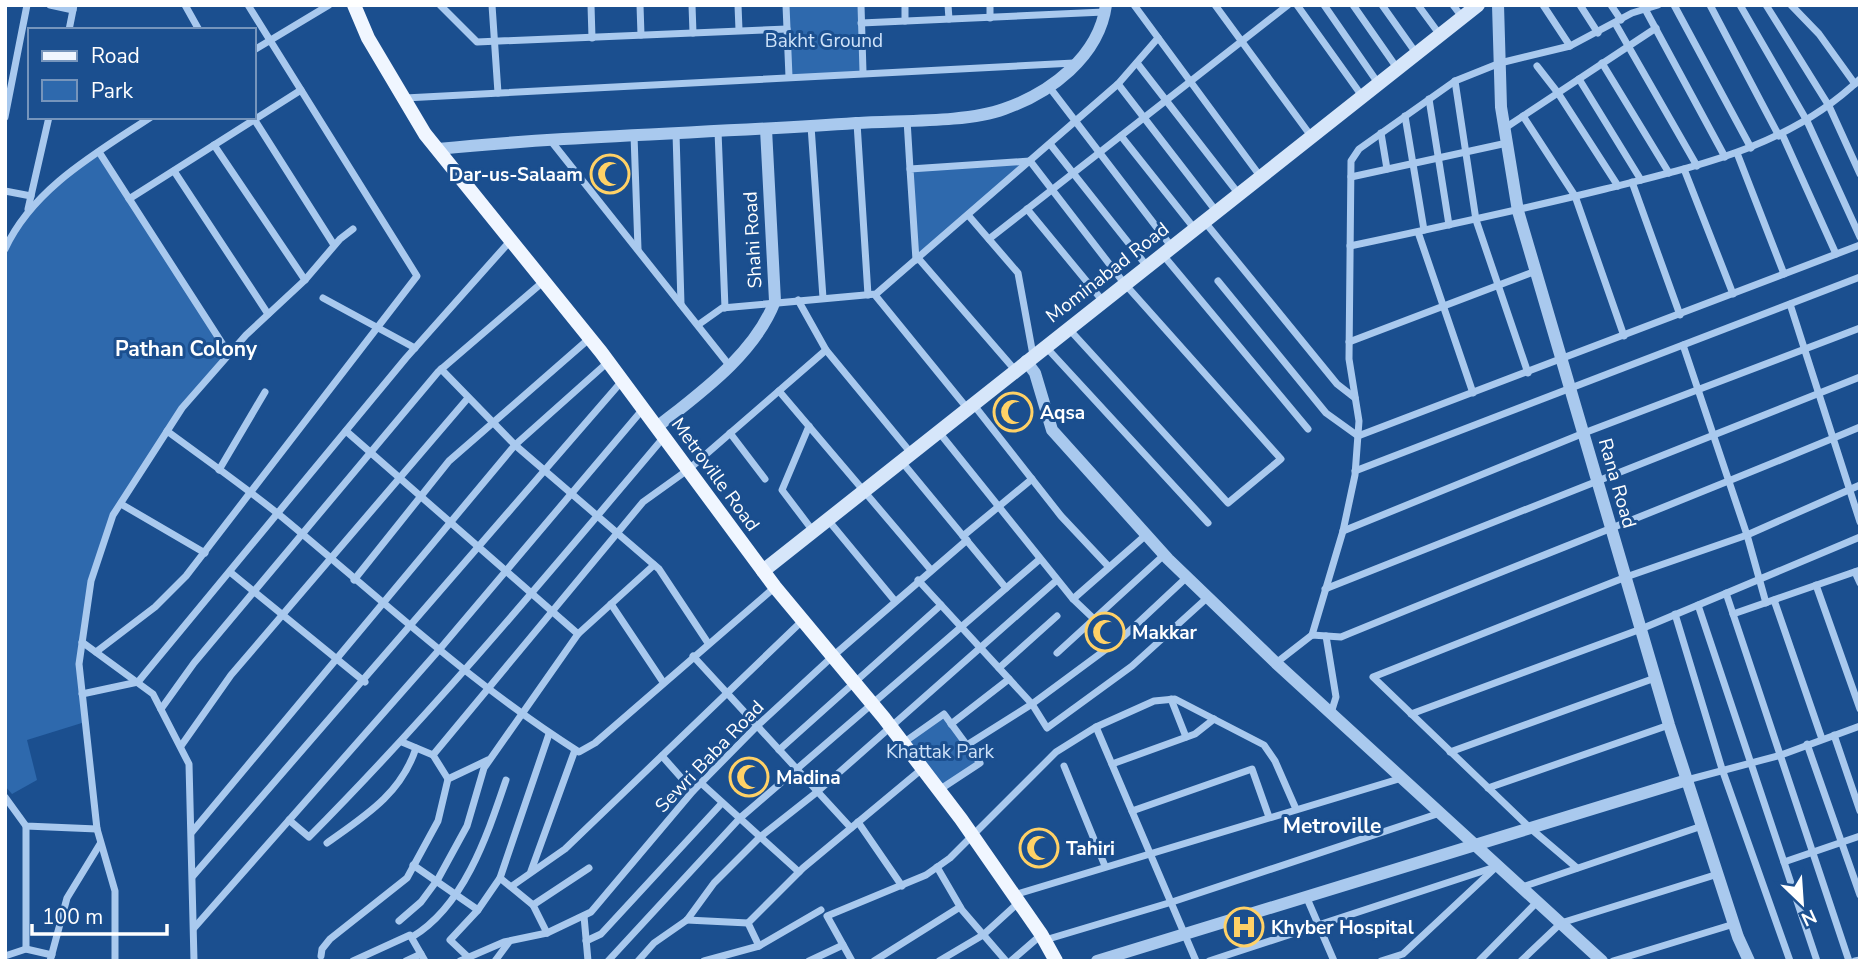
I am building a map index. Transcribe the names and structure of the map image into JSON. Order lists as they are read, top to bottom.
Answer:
{
  "streets": {
    "main road": ["Mominabad Road", "Metroville Road"],
    "street": ["Shahi Road", "Rana Road", "Sewri Baba Road"]
  },
  "crossings": [
    ["Shahi Road", "Metroville Road"],
    ["Mominabad Road", "Metroville Road"],
    ["Metroville Road", "Sewri Baba Road"]
  ],
  "districts": ["Pathan Colony", "Metroville"],
  "parks": ["Bakht Ground", "Khattak Park"],
  "places": {
    "mosque": [
      "Dar-us-Salaam",
      "Aqsa",
      "Makkar",
      "Madina",
      "Tahiri"
    ],
    "hospital": ["Khyber Hospital"]
  },
  "legend": ["Road", "Park"],
  "scale_bar": "100 m",
  "north": "bottom right"
}
